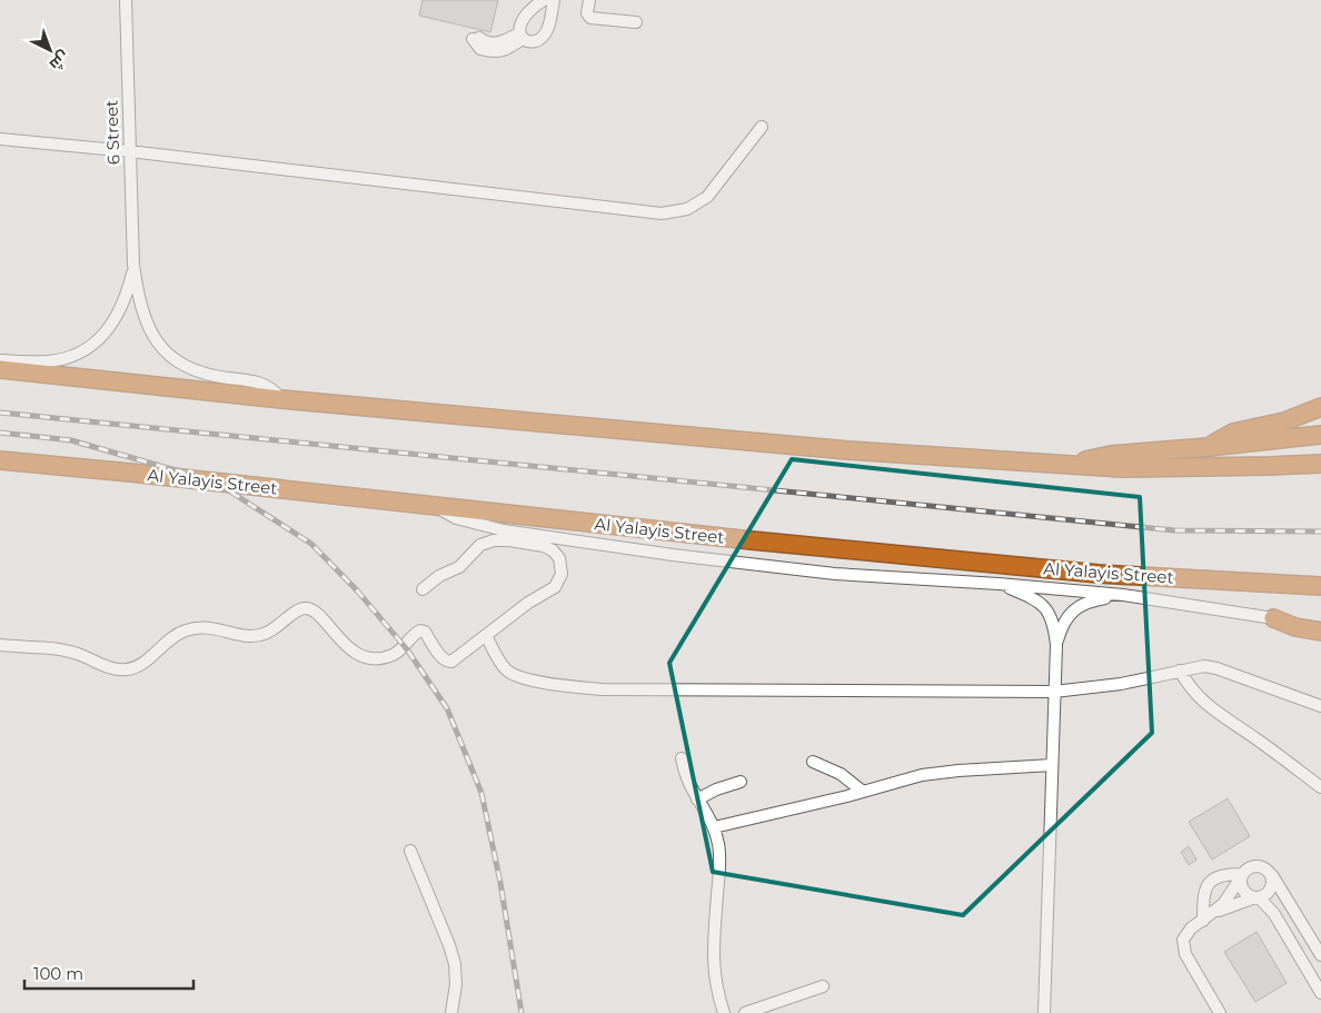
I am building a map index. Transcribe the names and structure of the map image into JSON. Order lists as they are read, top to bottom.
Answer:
{
  "streets": {
    "highway": ["Al Yalayis Street"],
    "street": ["6 Street"]
  },
  "scale_bar": "100 m",
  "north": "bottom right"
}
